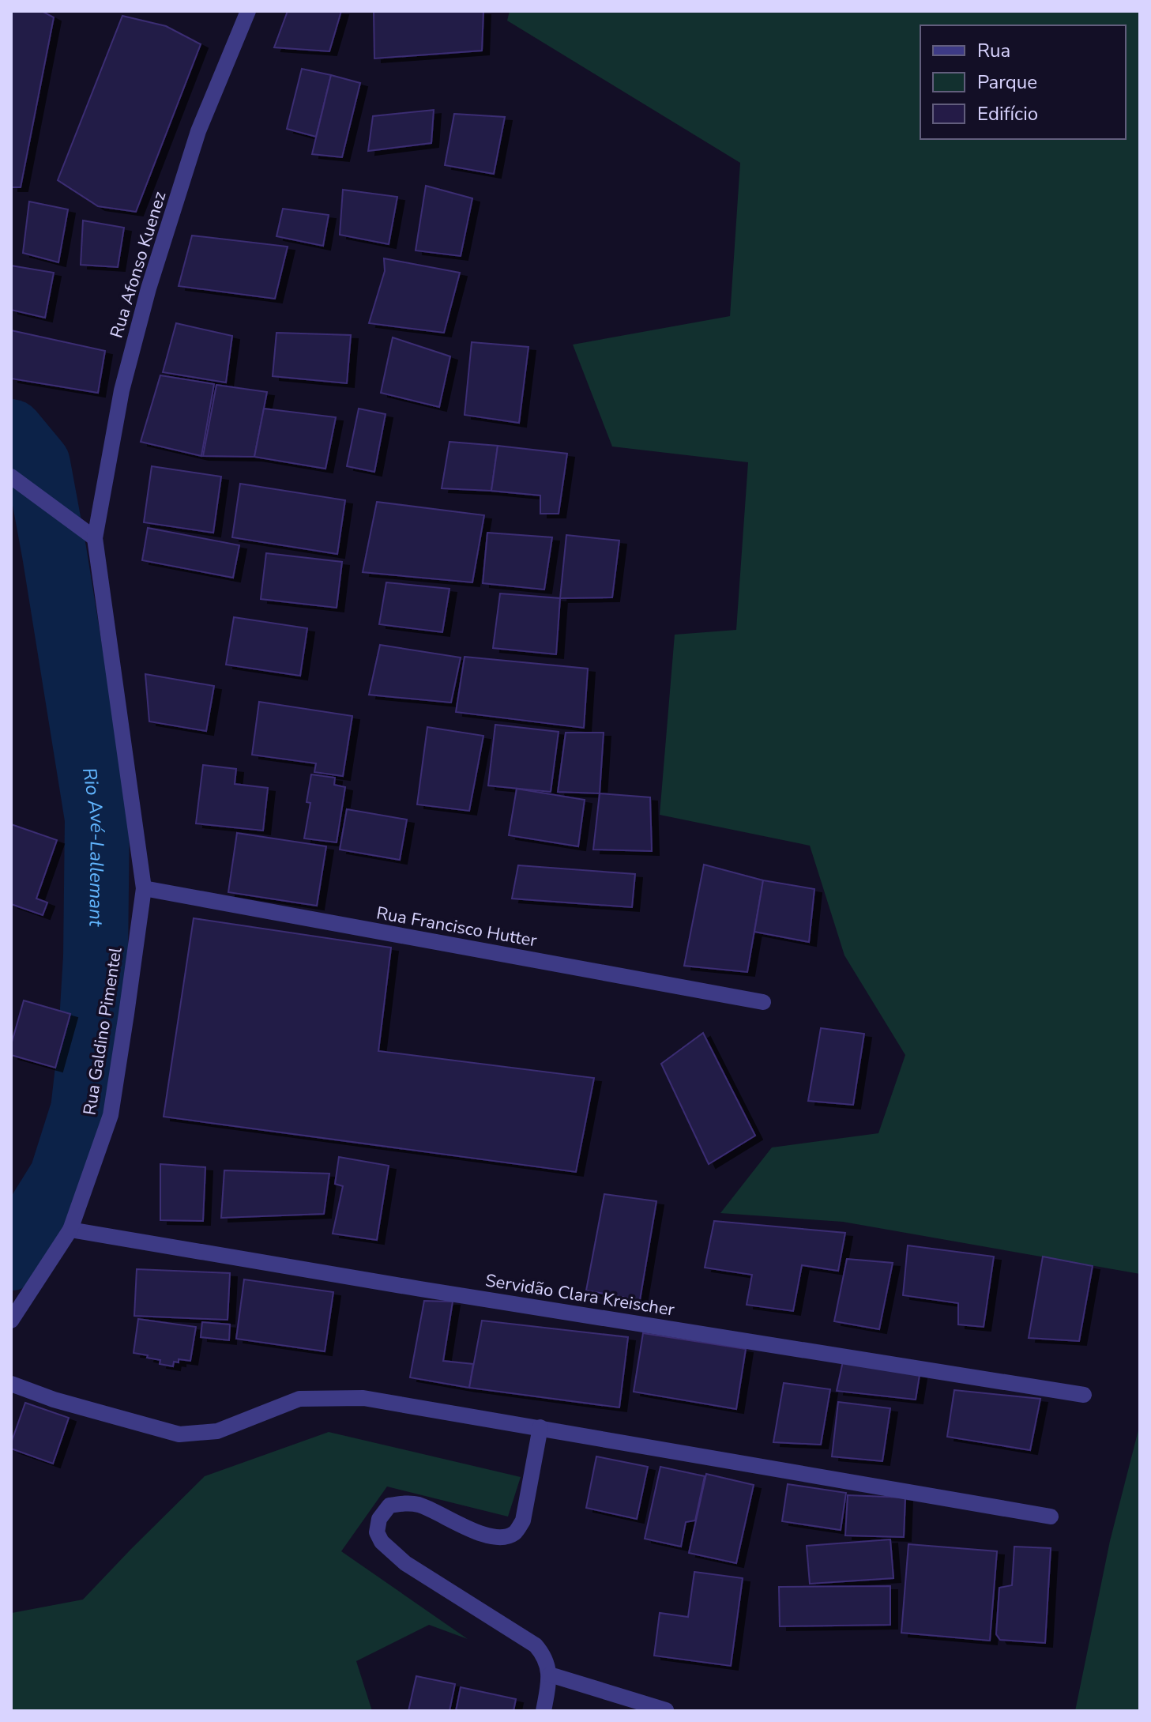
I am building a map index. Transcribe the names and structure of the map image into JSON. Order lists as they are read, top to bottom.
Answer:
{
  "streets": {
    "street": [
      "Rua Afonso Kuenez",
      "Rua Francisco Hutter",
      "Rua Galdino Pimentel",
      "Servidão Clara Kreischer"
    ]
  },
  "crossings": [
    ["Rua Afonso Kuenez", "Rua Galdino Pimentel"],
    ["Rua Francisco Hutter", "Rua Galdino Pimentel"],
    ["Rua Galdino Pimentel", "Servidão Clara Kreischer"]
  ],
  "water": ["Rio Avé‐Lallemant"],
  "legend": ["Rua", "Parque", "Edifício"]
}
